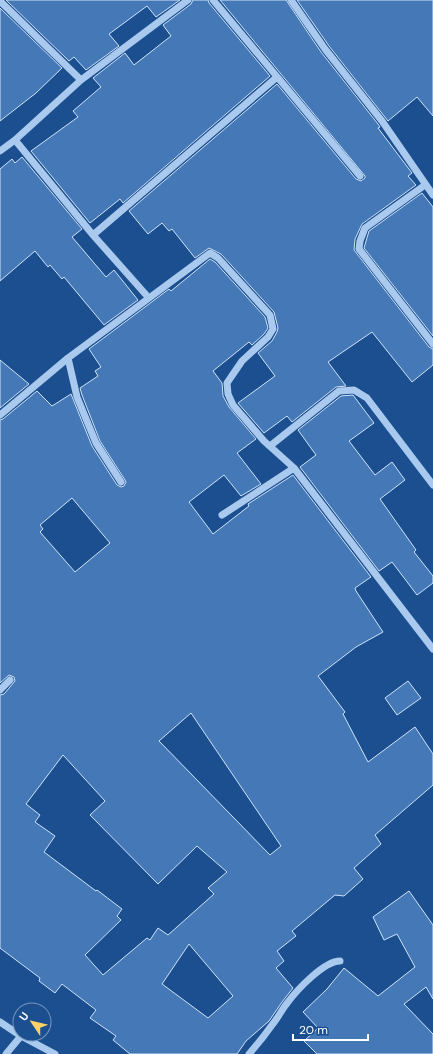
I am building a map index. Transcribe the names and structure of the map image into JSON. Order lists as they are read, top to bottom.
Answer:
{
  "scale_bar": "20 m",
  "north": "top left"
}
